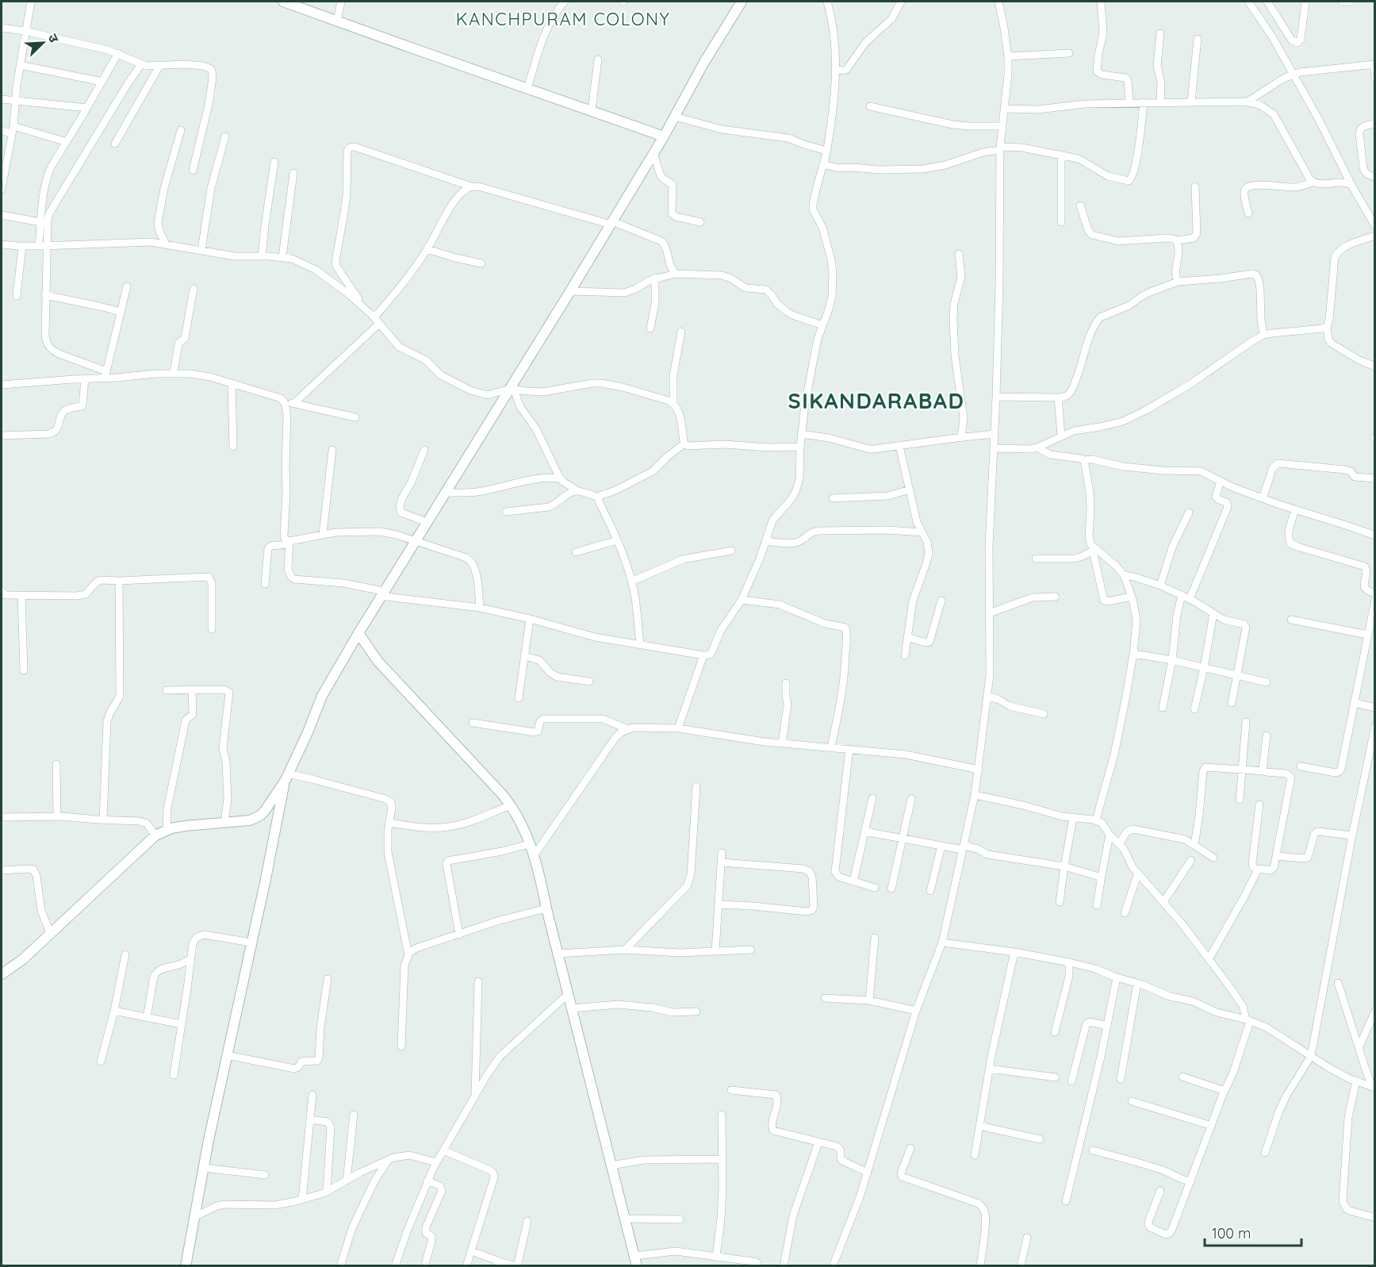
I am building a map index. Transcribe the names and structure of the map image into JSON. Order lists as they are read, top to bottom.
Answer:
{
  "districts": ["KANCHPURAM COLONY", "SIKANDARABAD"],
  "scale_bar": "100 m",
  "north": "top right"
}
